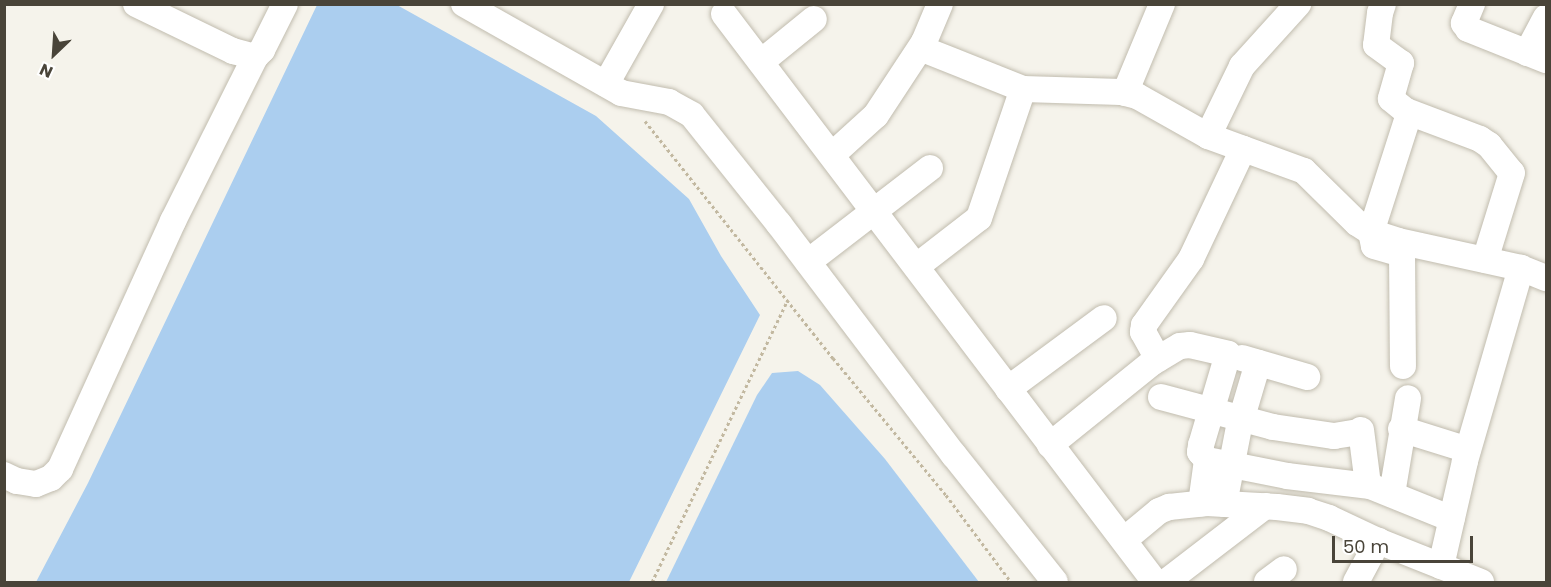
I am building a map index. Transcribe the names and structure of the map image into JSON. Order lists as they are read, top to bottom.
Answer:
{
  "scale_bar": "50 m",
  "north": "bottom left"
}
